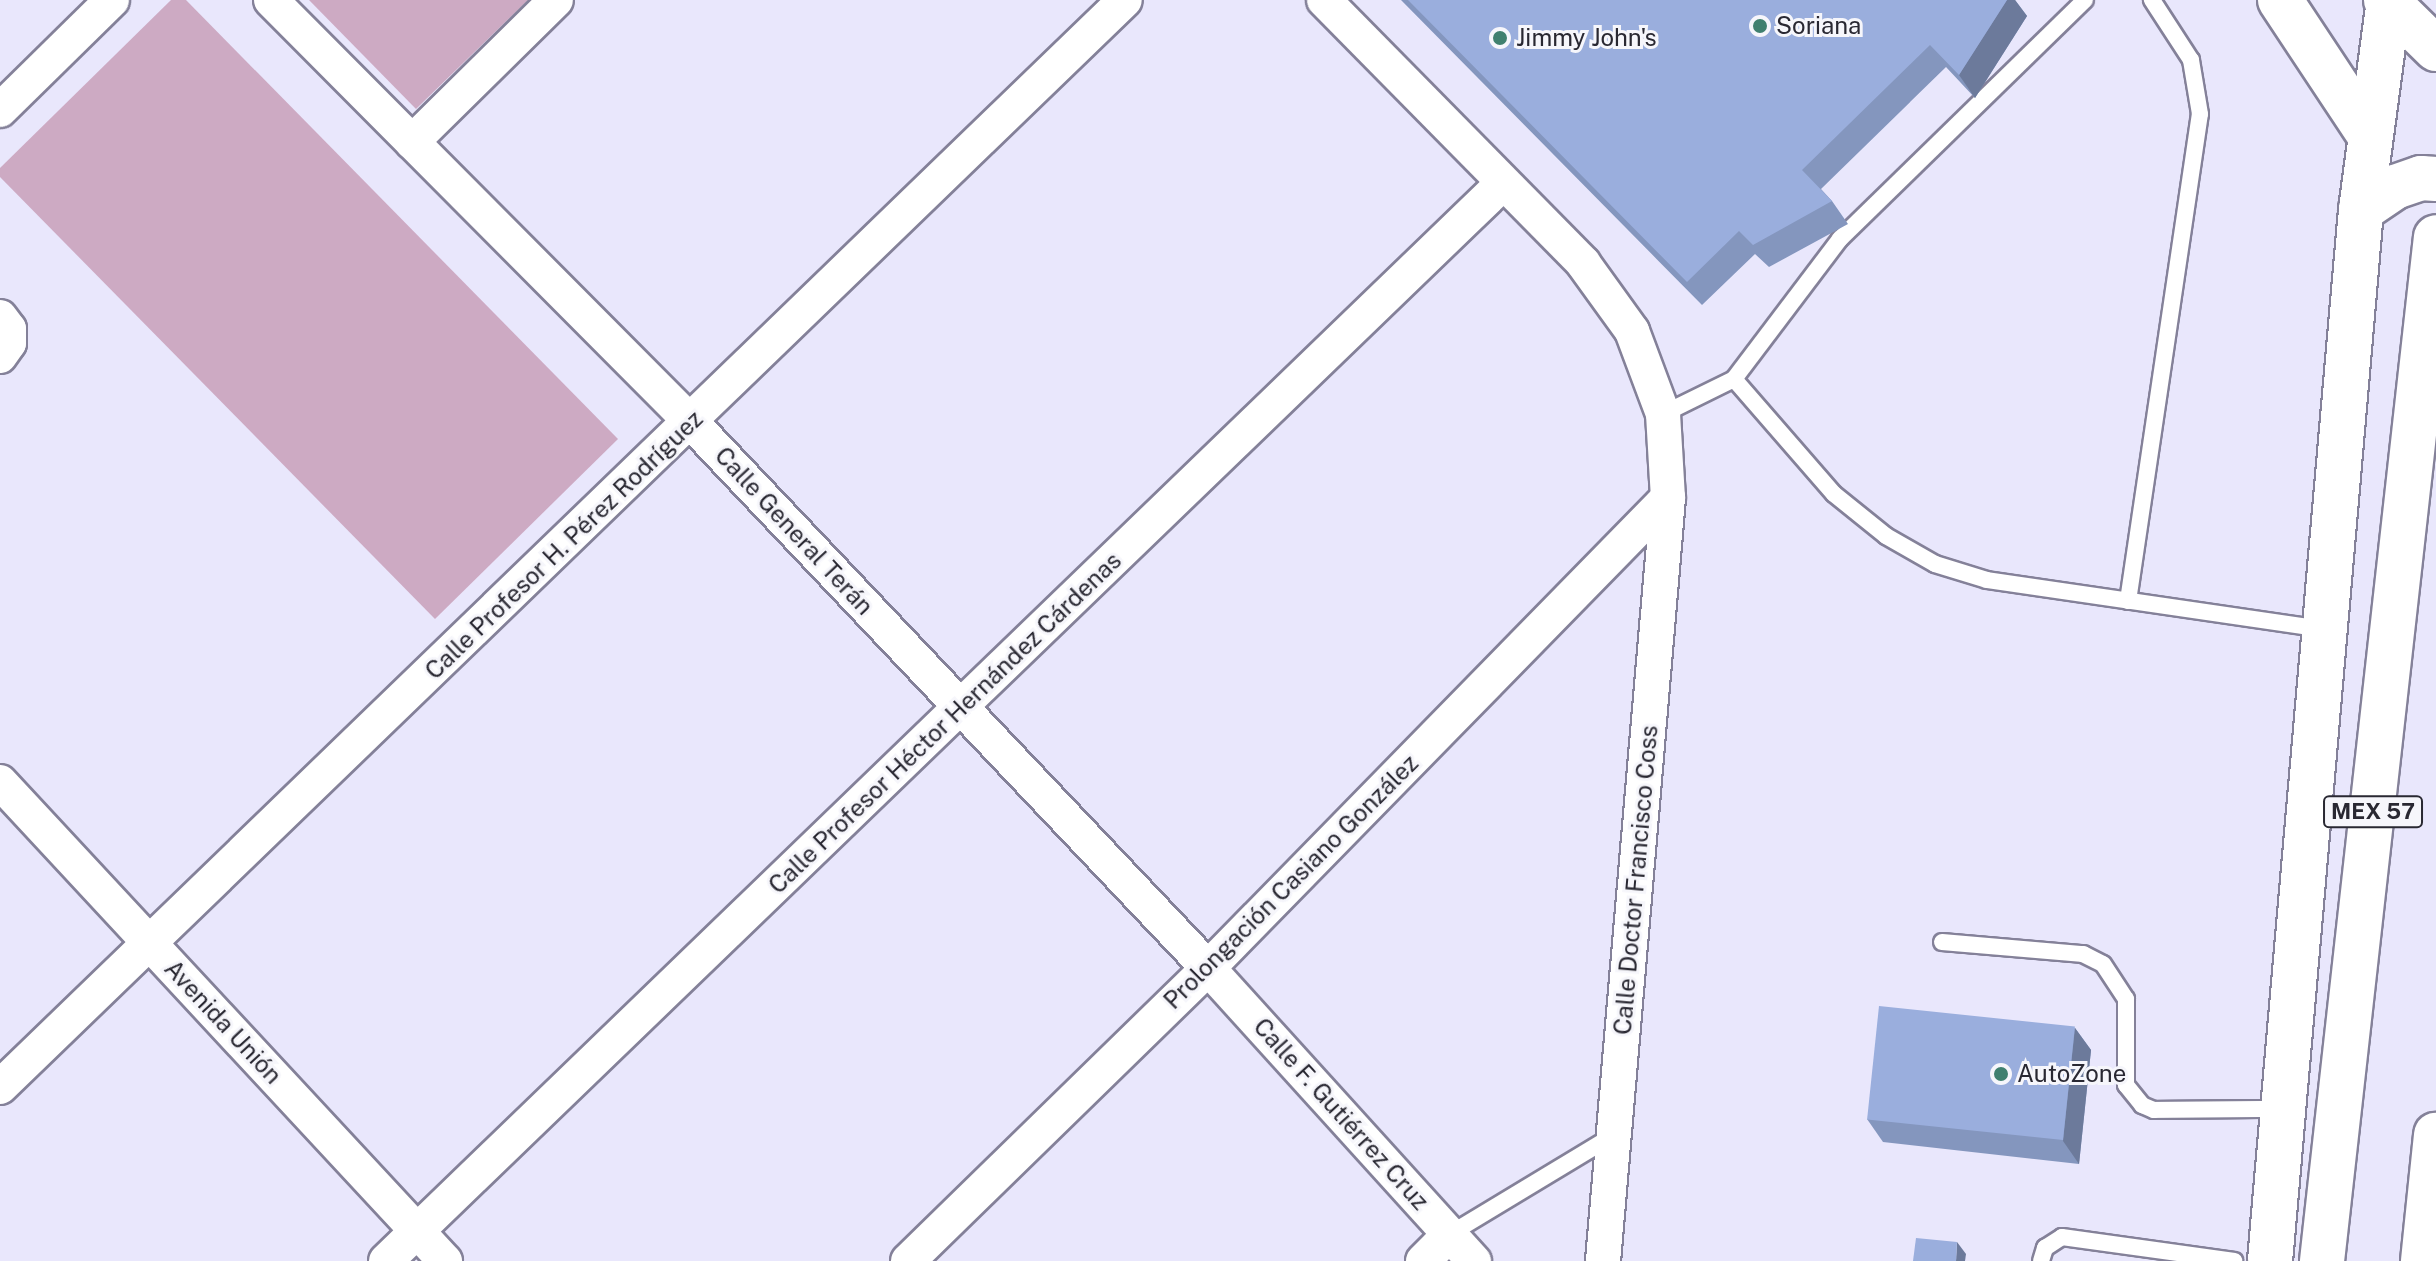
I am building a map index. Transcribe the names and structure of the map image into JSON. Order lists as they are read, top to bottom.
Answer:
{
  "streets": {
    "main road": ["MEX 57"],
    "street": [
      "Calle General Terán",
      "Calle Profesor H. Pérez Rodríguez",
      "Calle Profesor Héctor Hernández Cárdenas",
      "Calle Doctor Francisco Coss",
      "Prolongación Casiano González",
      "Avenida Unión",
      "Calle F. Gutiérrez Cruz"
    ]
  },
  "crossings": [
    ["Calle General Terán", "Calle Profesor H. Pérez Rodríguez"],
    ["Calle General Terán", "Calle Profesor Héctor Hernández Cárdenas"],
    ["Calle General Terán", "Prolongación Casiano González"],
    ["Calle General Terán", "Calle F. Gutiérrez Cruz"],
    ["Calle Profesor H. Pérez Rodríguez", "Avenida Unión"],
    ["Calle Profesor Héctor Hernández Cárdenas", "Calle Doctor Francisco Coss"],
    ["Calle Profesor Héctor Hernández Cárdenas", "Avenida Unión"],
    ["Calle Doctor Francisco Coss", "Prolongación Casiano González"],
    ["Prolongación Casiano González", "Calle F. Gutiérrez Cruz"]
  ],
  "places": ["Soriana", "Jimmy John's", "AutoZone"]
}
